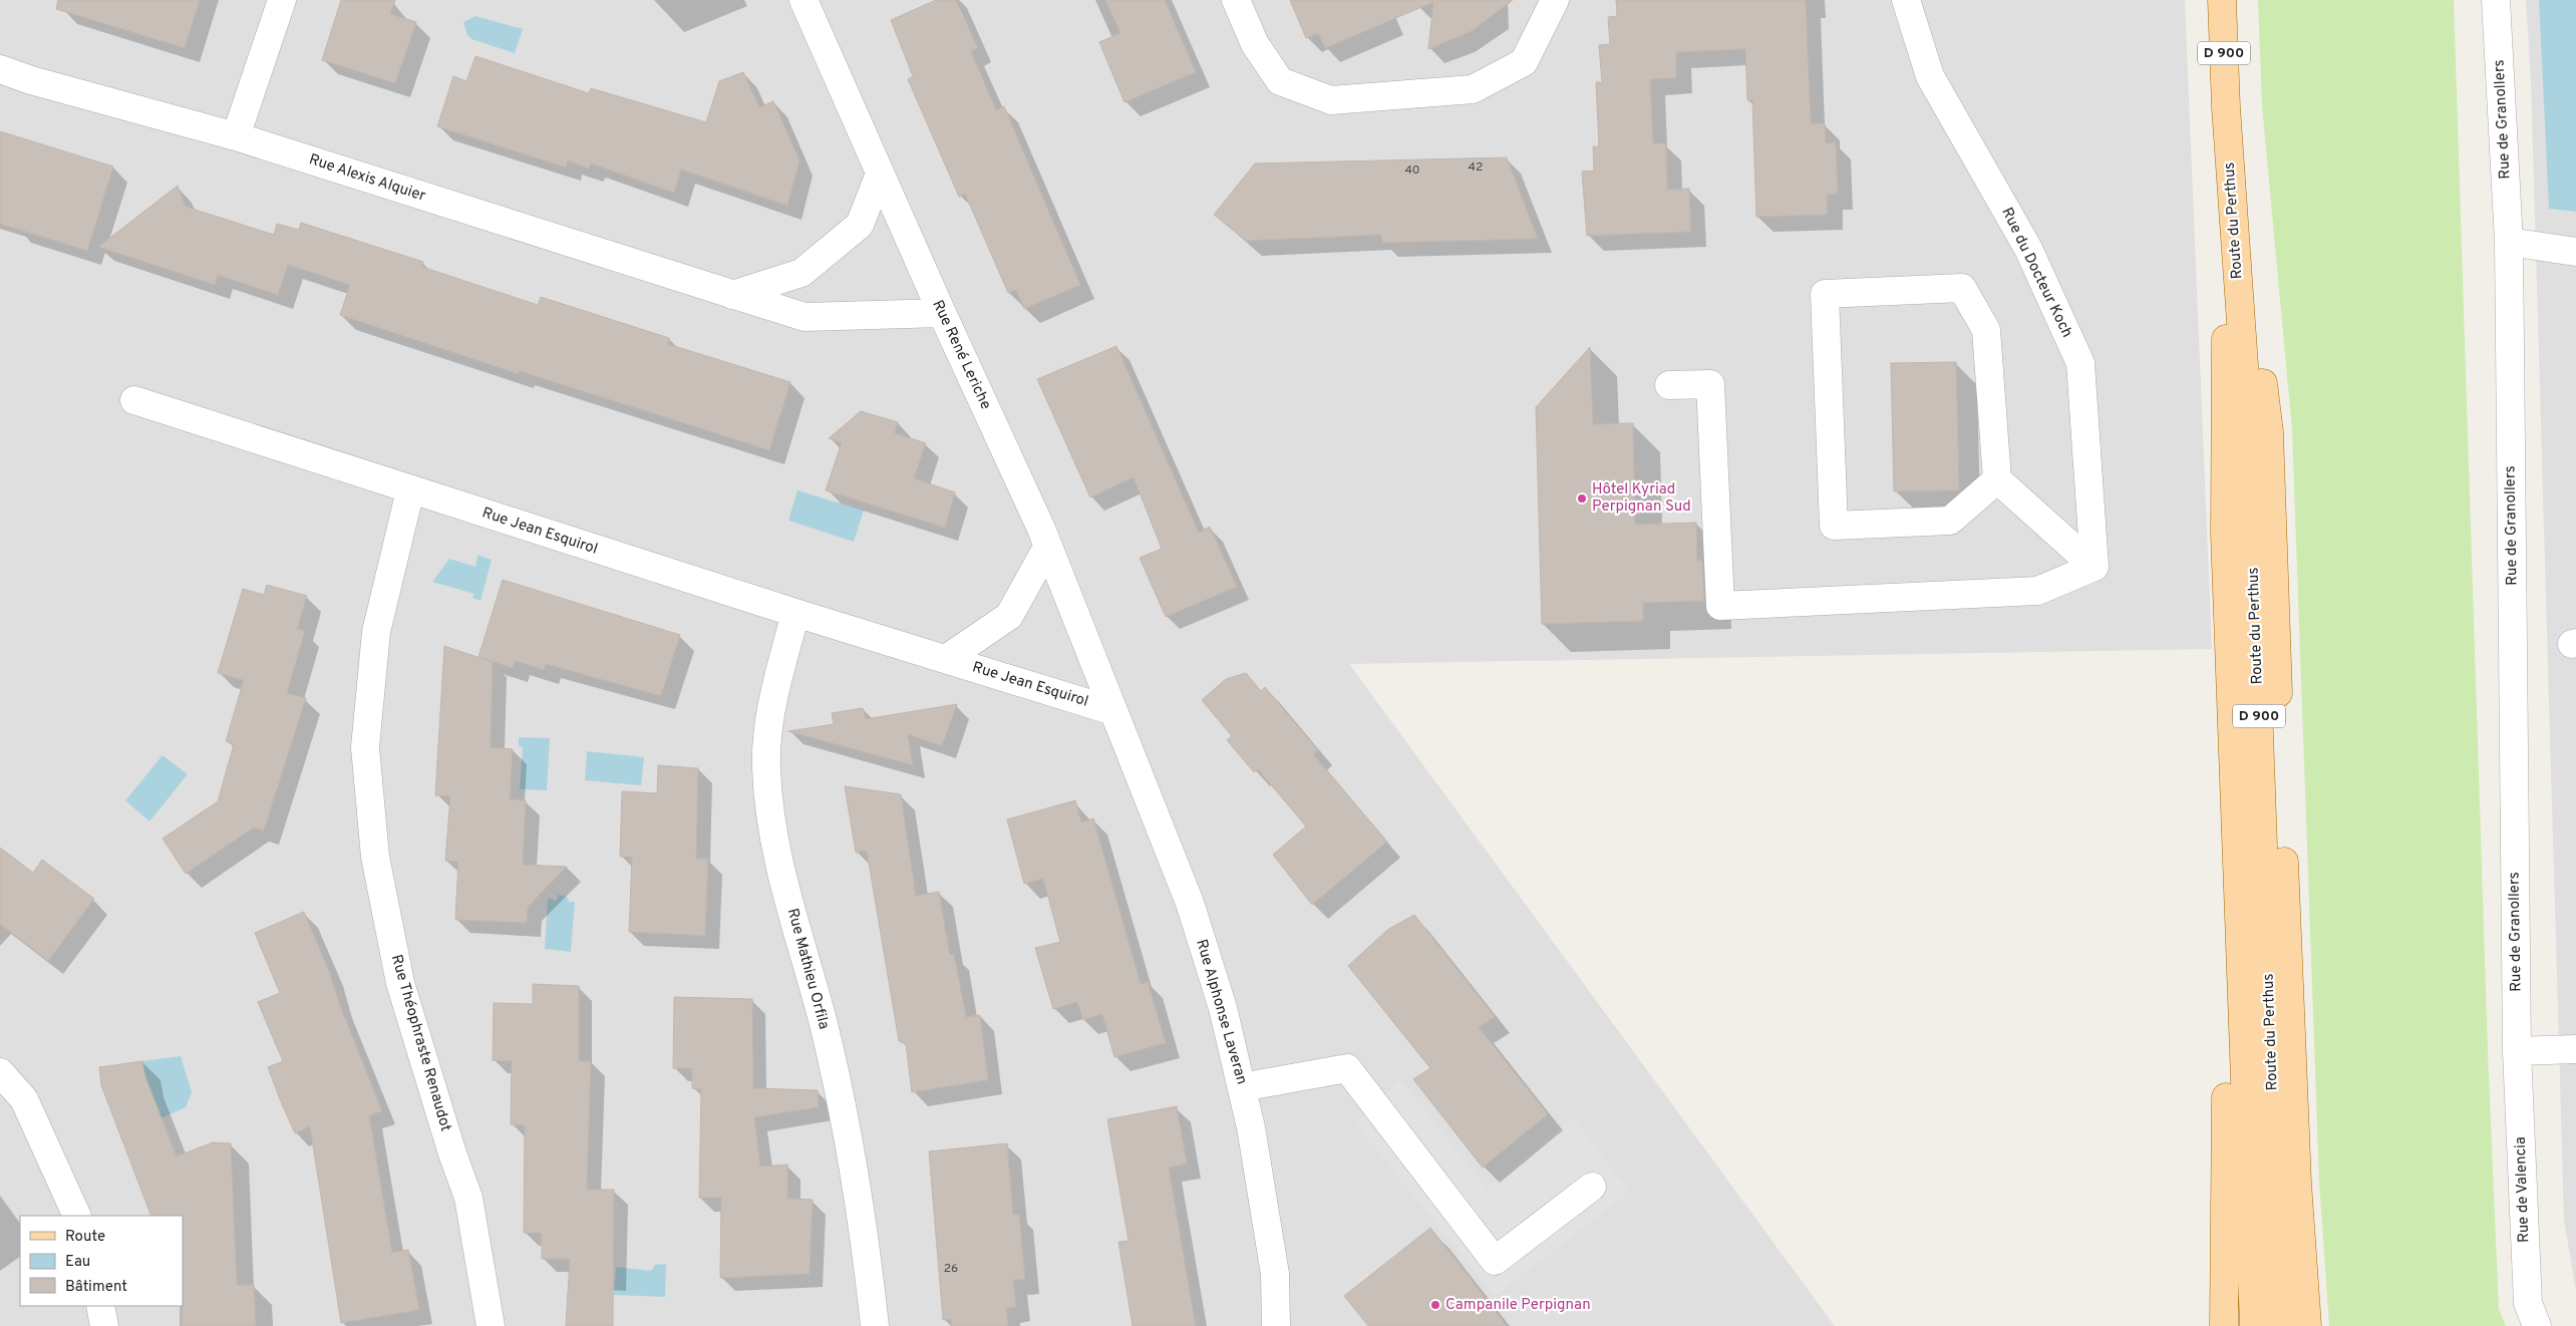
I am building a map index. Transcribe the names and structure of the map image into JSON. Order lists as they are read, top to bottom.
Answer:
{
  "streets": {
    "main road": ["D 900", "Route du Perthus"],
    "street": [
      "Rue de Granollers",
      "Rue Alexis Alquier",
      "Rue du Docteur Koch",
      "Rue René Leriche",
      "Rue Jean Esquirol",
      "Rue Mathieu Orfila",
      "Rue Alphonse Laveran",
      "Rue Théophraste Renaudot",
      "Rue de Valencia"
    ]
  },
  "crossings": [
    ["Rue de Granollers", "Rue de Valencia"],
    ["Rue Alexis Alquier", "Rue René Leriche"],
    ["Rue René Leriche", "Rue Jean Esquirol"],
    ["Rue René Leriche", "Rue Alphonse Laveran"],
    ["Rue Jean Esquirol", "Rue Mathieu Orfila"],
    ["Rue Jean Esquirol", "Rue Alphonse Laveran"],
    ["Rue Jean Esquirol", "Rue Théophraste Renaudot"]
  ],
  "places": ["Hôtel Kyriad Perpignan Sud", "Campanile Perpignan"],
  "house_numbers": ["42", "40", "26"],
  "legend": ["Route", "Eau", "Bâtiment"]
}
